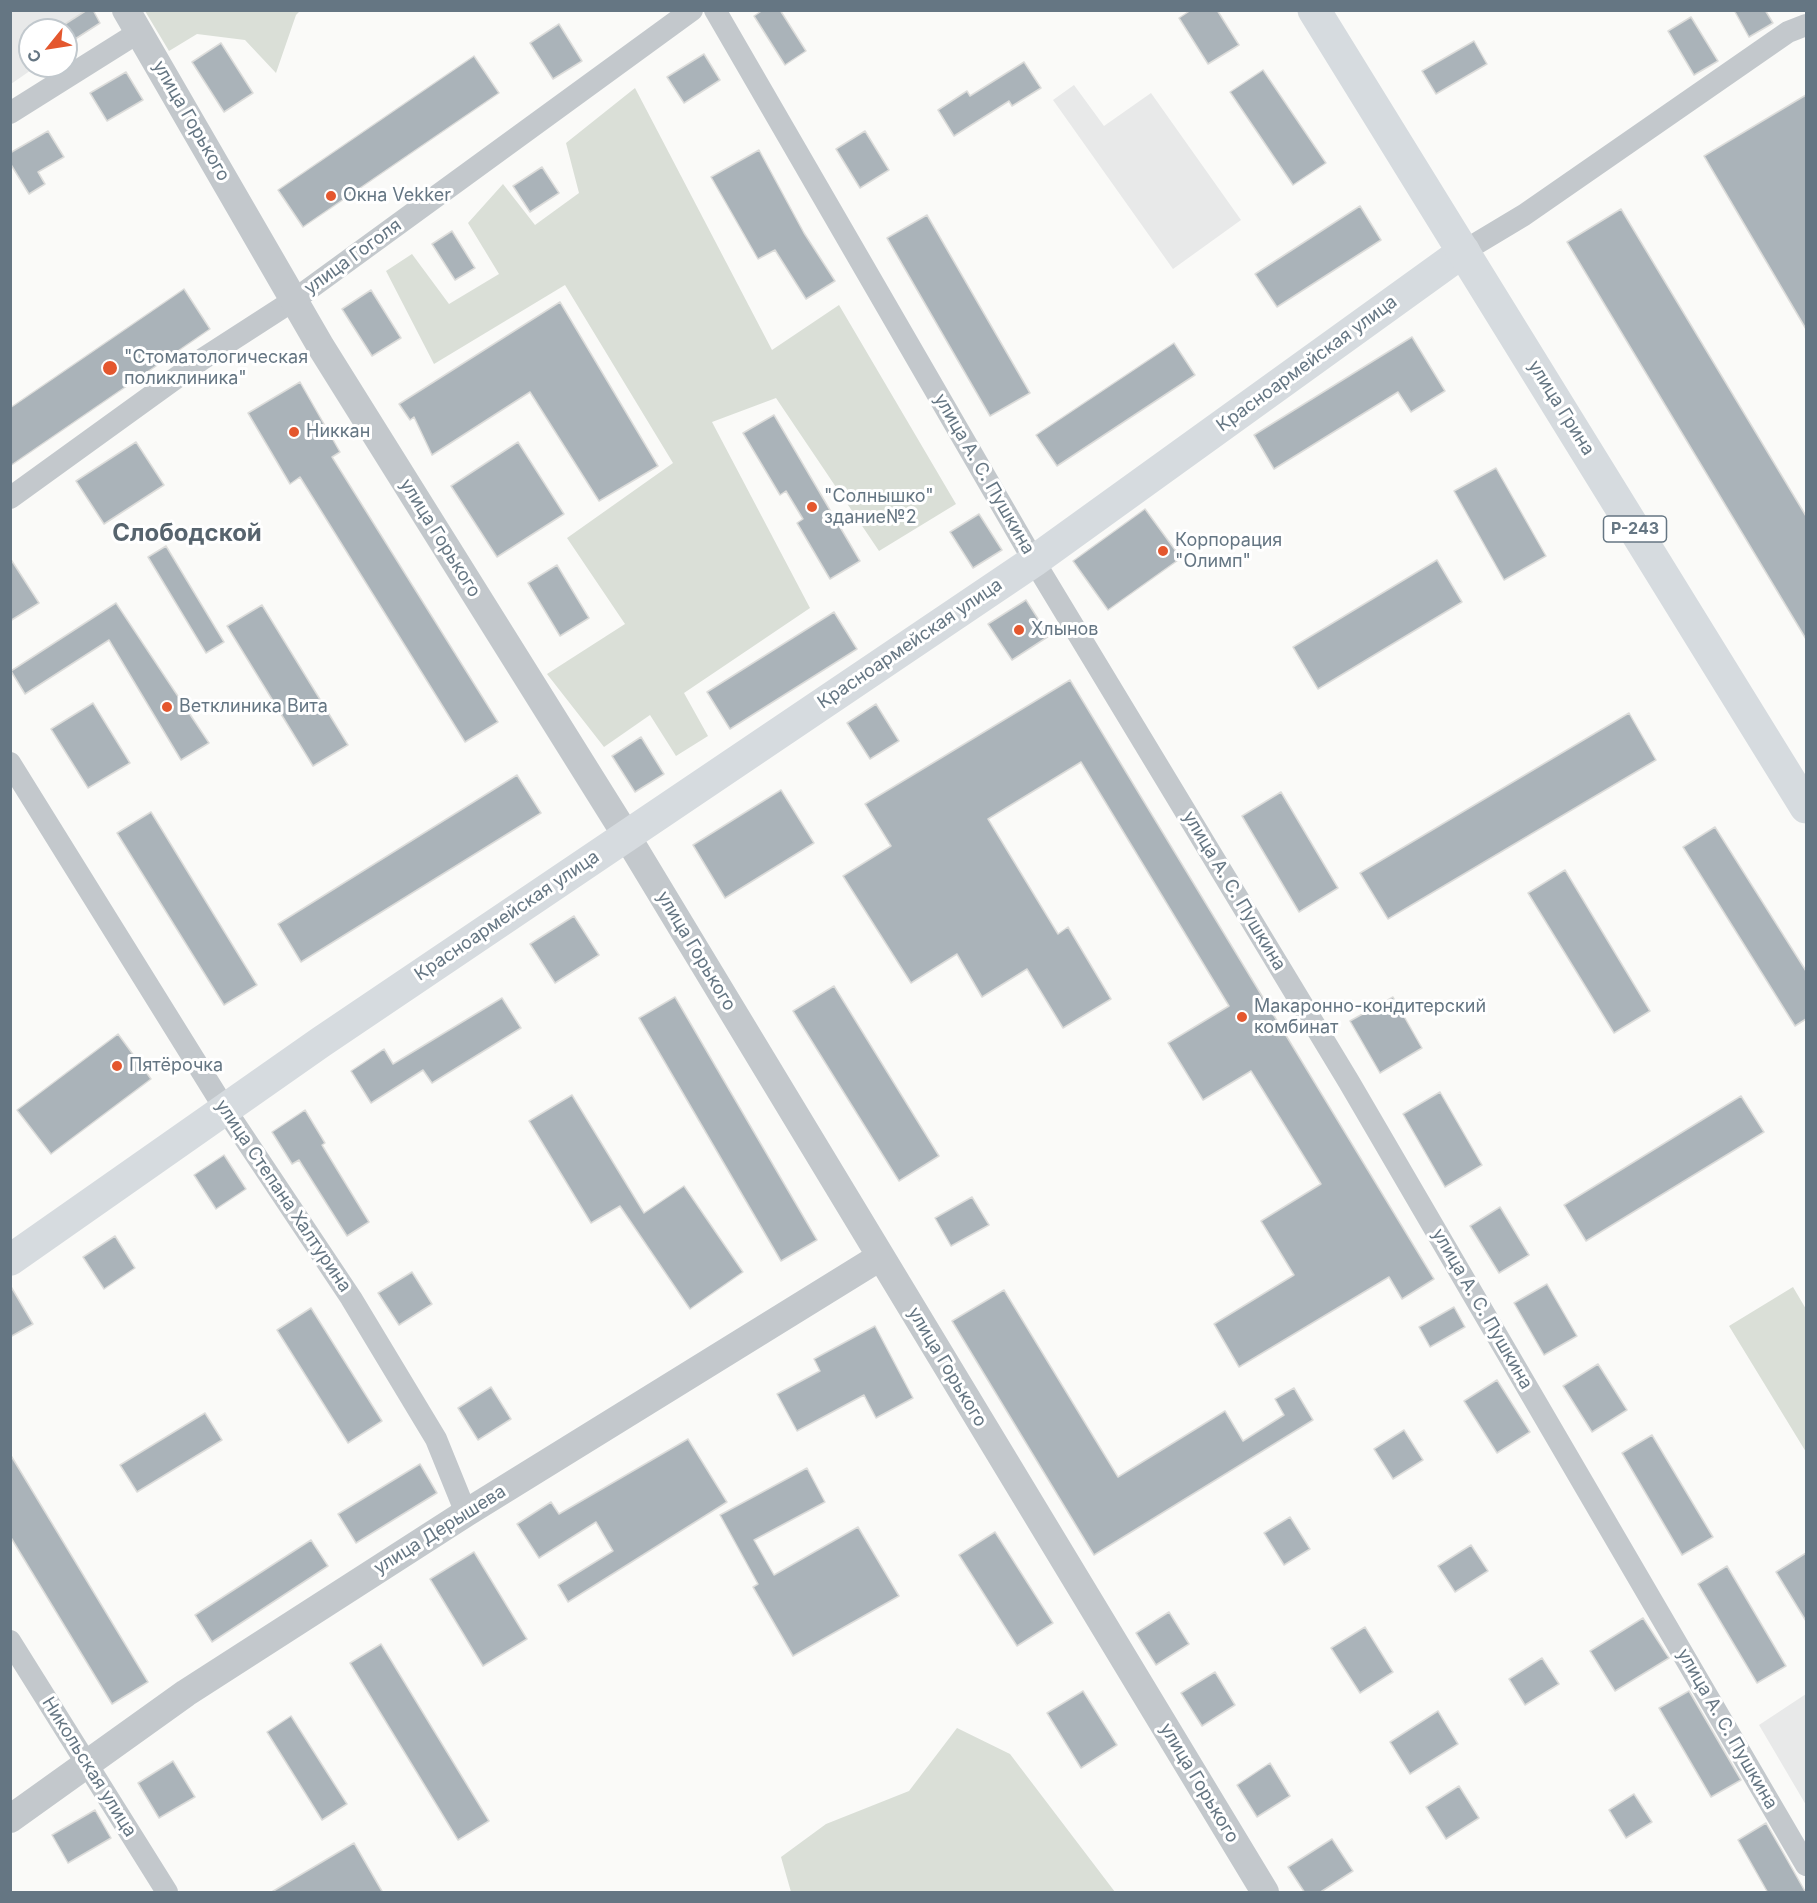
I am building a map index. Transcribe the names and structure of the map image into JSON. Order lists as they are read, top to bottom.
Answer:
{
  "streets": {
    "highway": ["улица Грина", "Р-243"],
    "main road": ["Красноармейская улица"],
    "street": [
      "улица Горького",
      "улица Гоголя",
      "улица А. С. Пушкина",
      "улица Степана Халтурина",
      "улица Дерышева",
      "Никольская улица"
    ]
  },
  "crossings": [
    ["улица Горького", "улица Гоголя"],
    ["улица Горького", "Красноармейская улица"],
    ["улица Горького", "улица Дерышева"],
    ["Красноармейская улица", "улица Грина"],
    ["Красноармейская улица", "улица А. С. Пушкина"],
    ["Красноармейская улица", "улица Степана Халтурина"],
    ["улица Степана Халтурина", "улица Дерышева"],
    ["улица Дерышева", "Никольская улица"]
  ],
  "districts": ["Слободской"],
  "places": [
    "Окна Vekker",
    "\"Стоматологическая поликлиника\"",
    "Никкан",
    "\"Солнышко\" здание№2",
    "Корпорация \"Олимп\"",
    "Хлынов",
    "Ветклиника Вита",
    "Макаронно-кондитерский комбинат",
    "Пятёрочка"
  ],
  "north": "bottom left"
}
